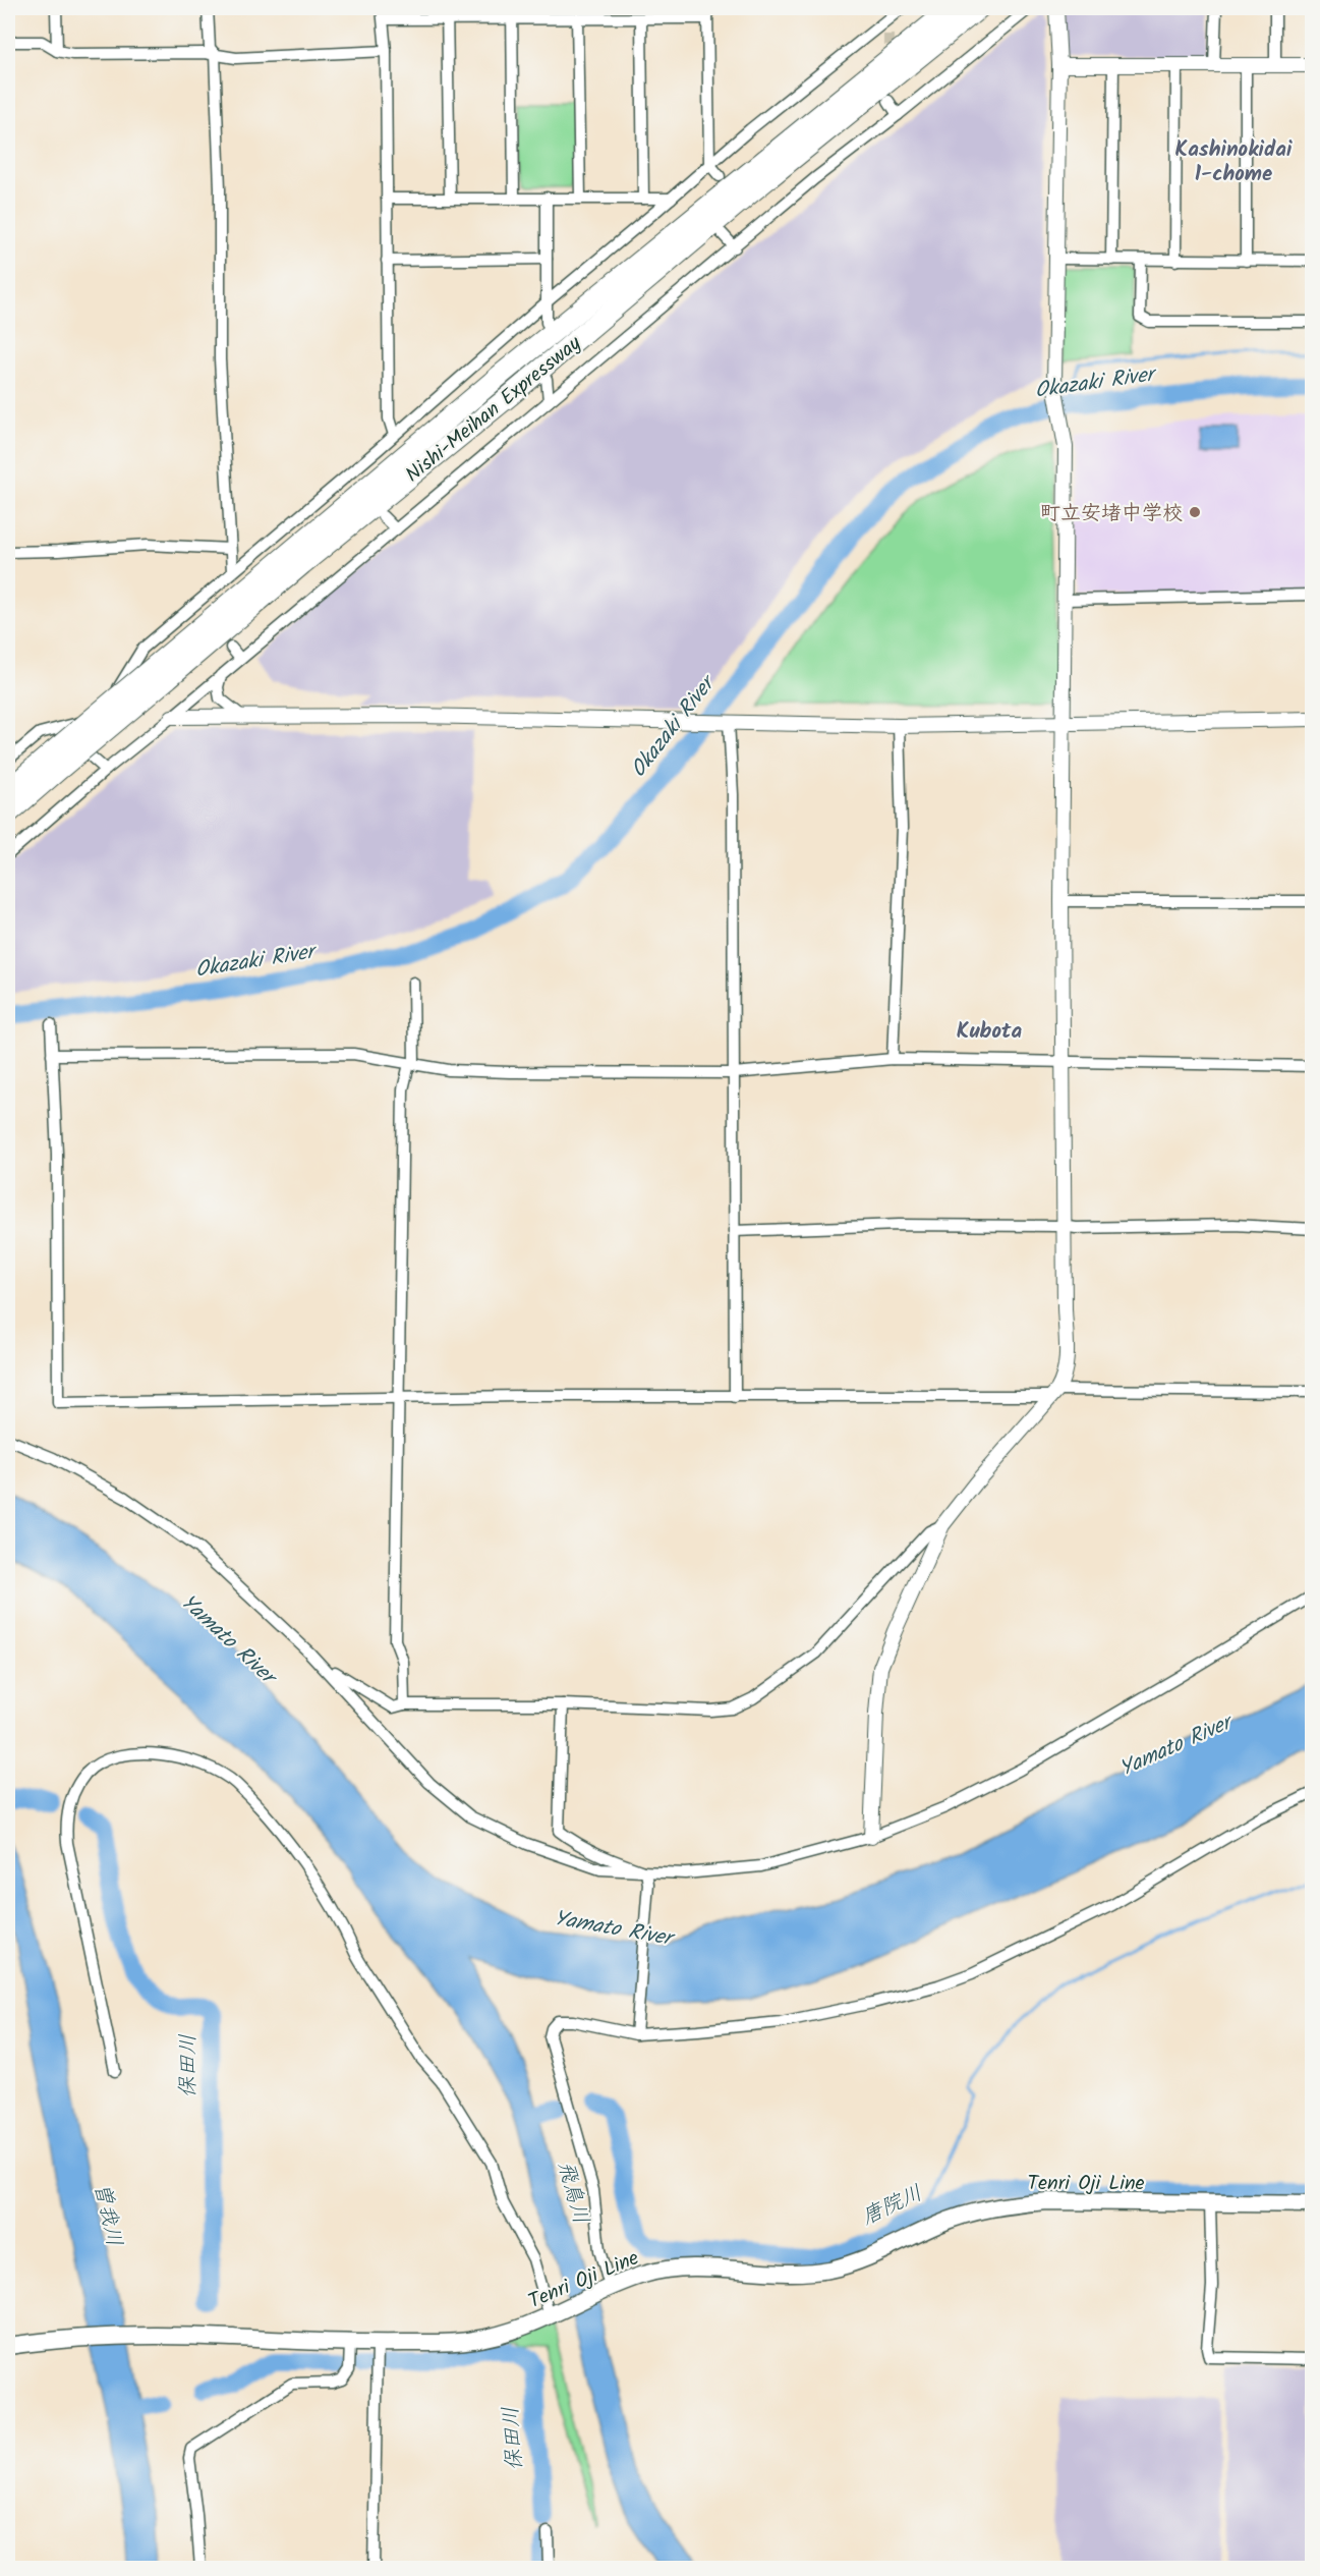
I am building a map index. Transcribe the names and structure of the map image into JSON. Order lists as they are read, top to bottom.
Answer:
{
  "streets": {
    "highway": ["Nishi-Meihan Expressway"],
    "main road": ["Tenri Oji Line"]
  },
  "districts": ["Kashinokidai 1-chome", "Kubota"],
  "water": [
    "Okazaki River",
    "Yamato River",
    "保田川",
    "飛鳥川",
    "唐院川",
    "曽我川"
  ],
  "places": ["町立安堵中学校"]
}
